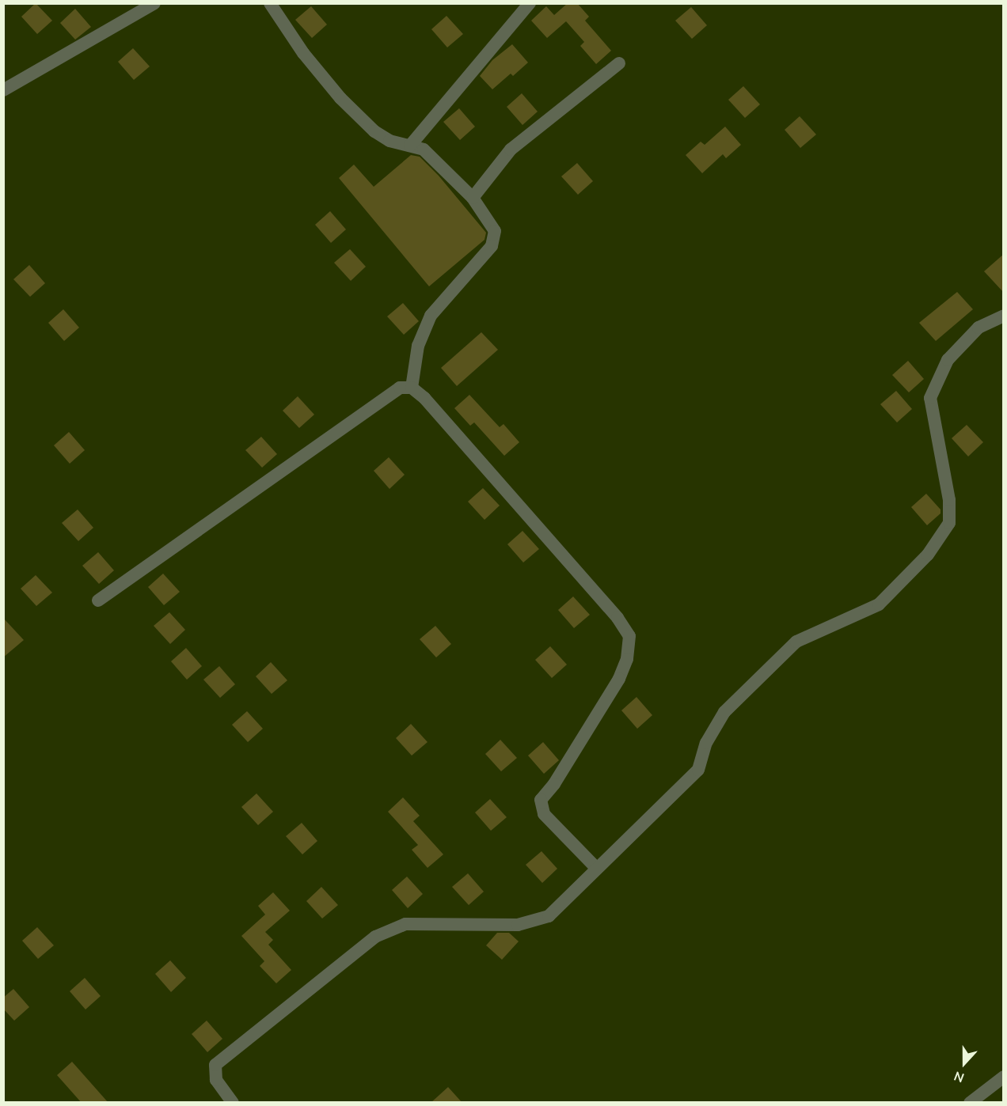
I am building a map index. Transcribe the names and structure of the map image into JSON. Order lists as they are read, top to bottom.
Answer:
{
  "north": "bottom"
}
